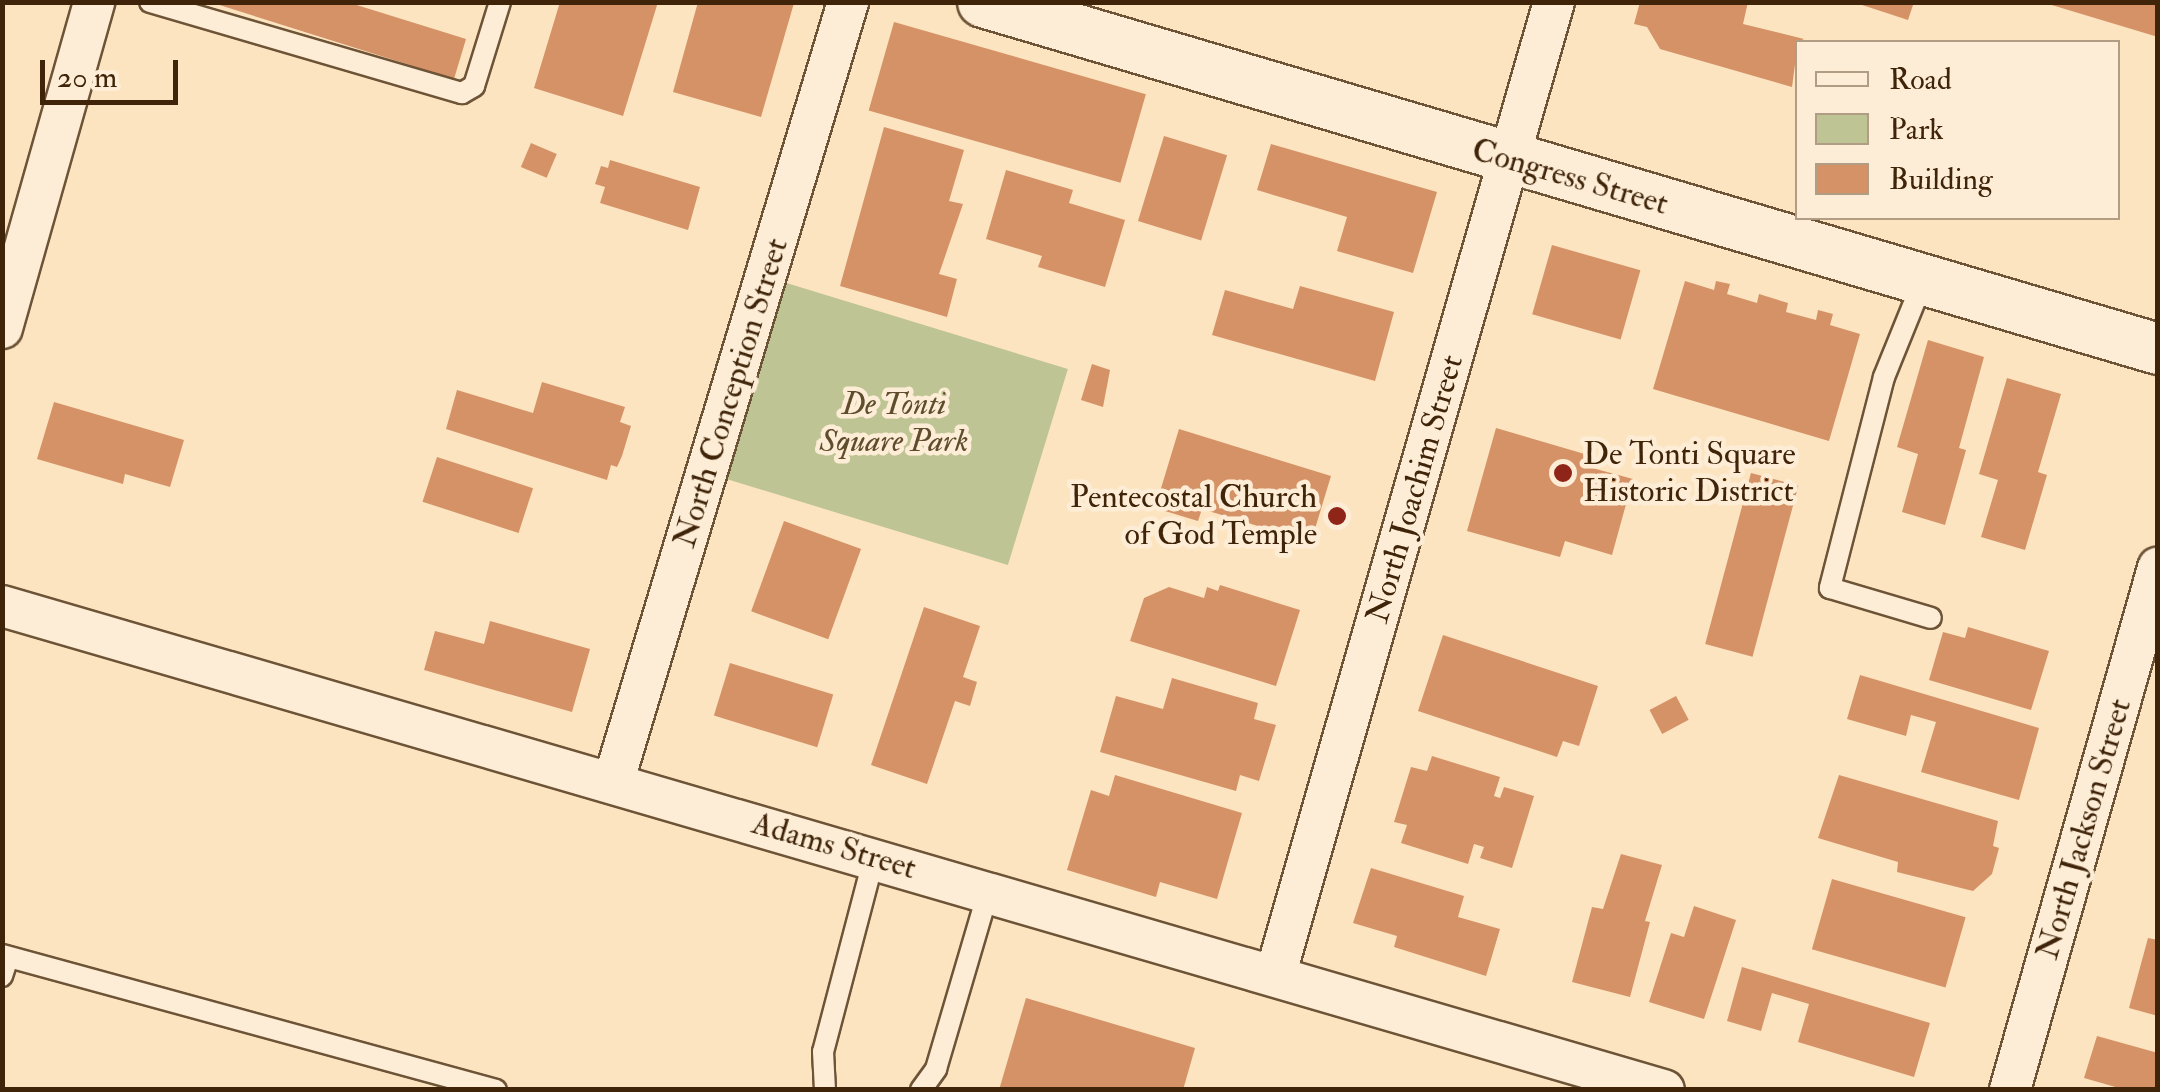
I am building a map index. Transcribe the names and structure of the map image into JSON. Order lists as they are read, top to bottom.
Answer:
{
  "streets": {
    "street": [
      "Congress Street",
      "North Conception Street",
      "North Joachim Street",
      "North Jackson Street",
      "Adams Street"
    ]
  },
  "crossings": [
    ["Congress Street", "North Joachim Street"],
    ["North Conception Street", "Adams Street"],
    ["North Joachim Street", "Adams Street"]
  ],
  "parks": ["De Tonti Square Park"],
  "places": ["De Tonti Square Historic District", "Pentecostal Church of God Temple"],
  "legend": ["Road", "Park", "Building"],
  "scale_bar": "20 m"
}
